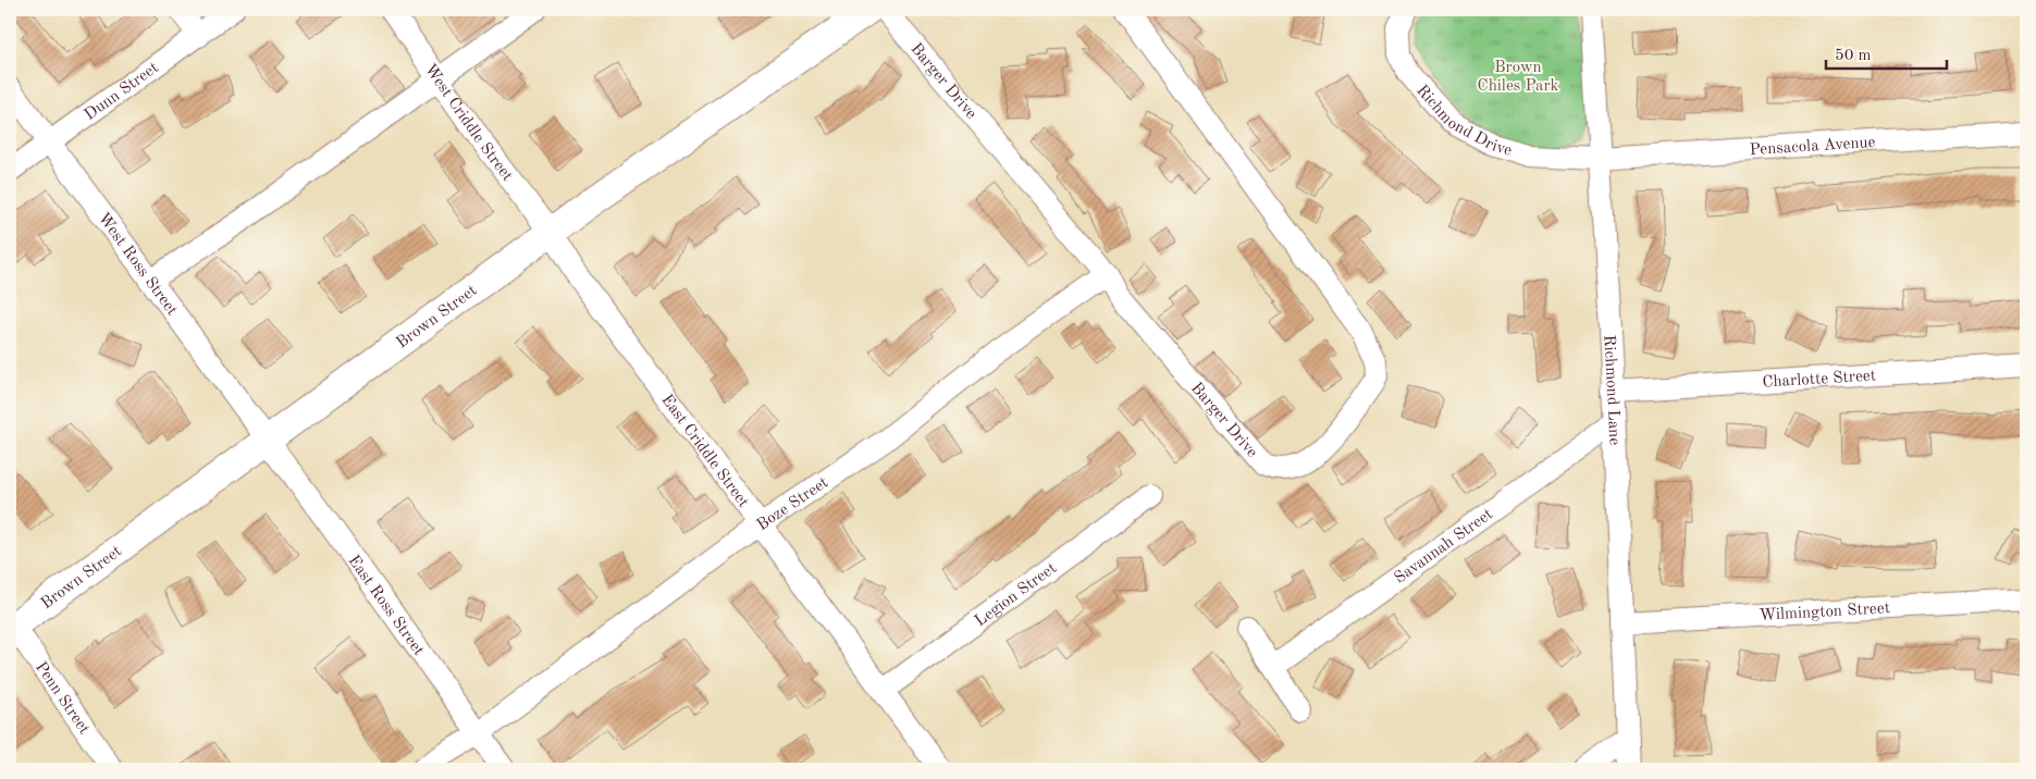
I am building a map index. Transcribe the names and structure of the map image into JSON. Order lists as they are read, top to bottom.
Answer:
{
  "streets": {
    "main road": ["Brown Street"],
    "street": [
      "Barger Drive",
      "Dunn Street",
      "Richmond Drive",
      "West Criddle Street",
      "Pensacola Avenue",
      "West Ross Street",
      "Charlotte Street",
      "Richmond Lane",
      "East Criddle Street",
      "Boze Street",
      "Savannah Street",
      "Legion Street",
      "East Ross Street",
      "Wilmington Street",
      "Penn Street"
    ]
  },
  "crossings": [
    ["Barger Drive", "Boze Street"],
    ["Dunn Street", "West Ross Street"],
    ["Richmond Drive", "Pensacola Avenue"],
    ["Richmond Drive", "Richmond Lane"],
    ["West Criddle Street", "Brown Street"],
    ["West Criddle Street", "East Criddle Street"],
    ["Pensacola Avenue", "Richmond Lane"],
    ["West Ross Street", "Brown Street"],
    ["West Ross Street", "East Ross Street"],
    ["Brown Street", "East Criddle Street"],
    ["Brown Street", "East Ross Street"],
    ["Brown Street", "Penn Street"],
    ["Charlotte Street", "Richmond Lane"],
    ["Richmond Lane", "Savannah Street"],
    ["Richmond Lane", "Wilmington Street"],
    ["East Criddle Street", "Boze Street"],
    ["East Criddle Street", "Legion Street"],
    ["Boze Street", "East Ross Street"]
  ],
  "parks": ["Brown Chiles Park"],
  "scale_bar": "50 m"
}
